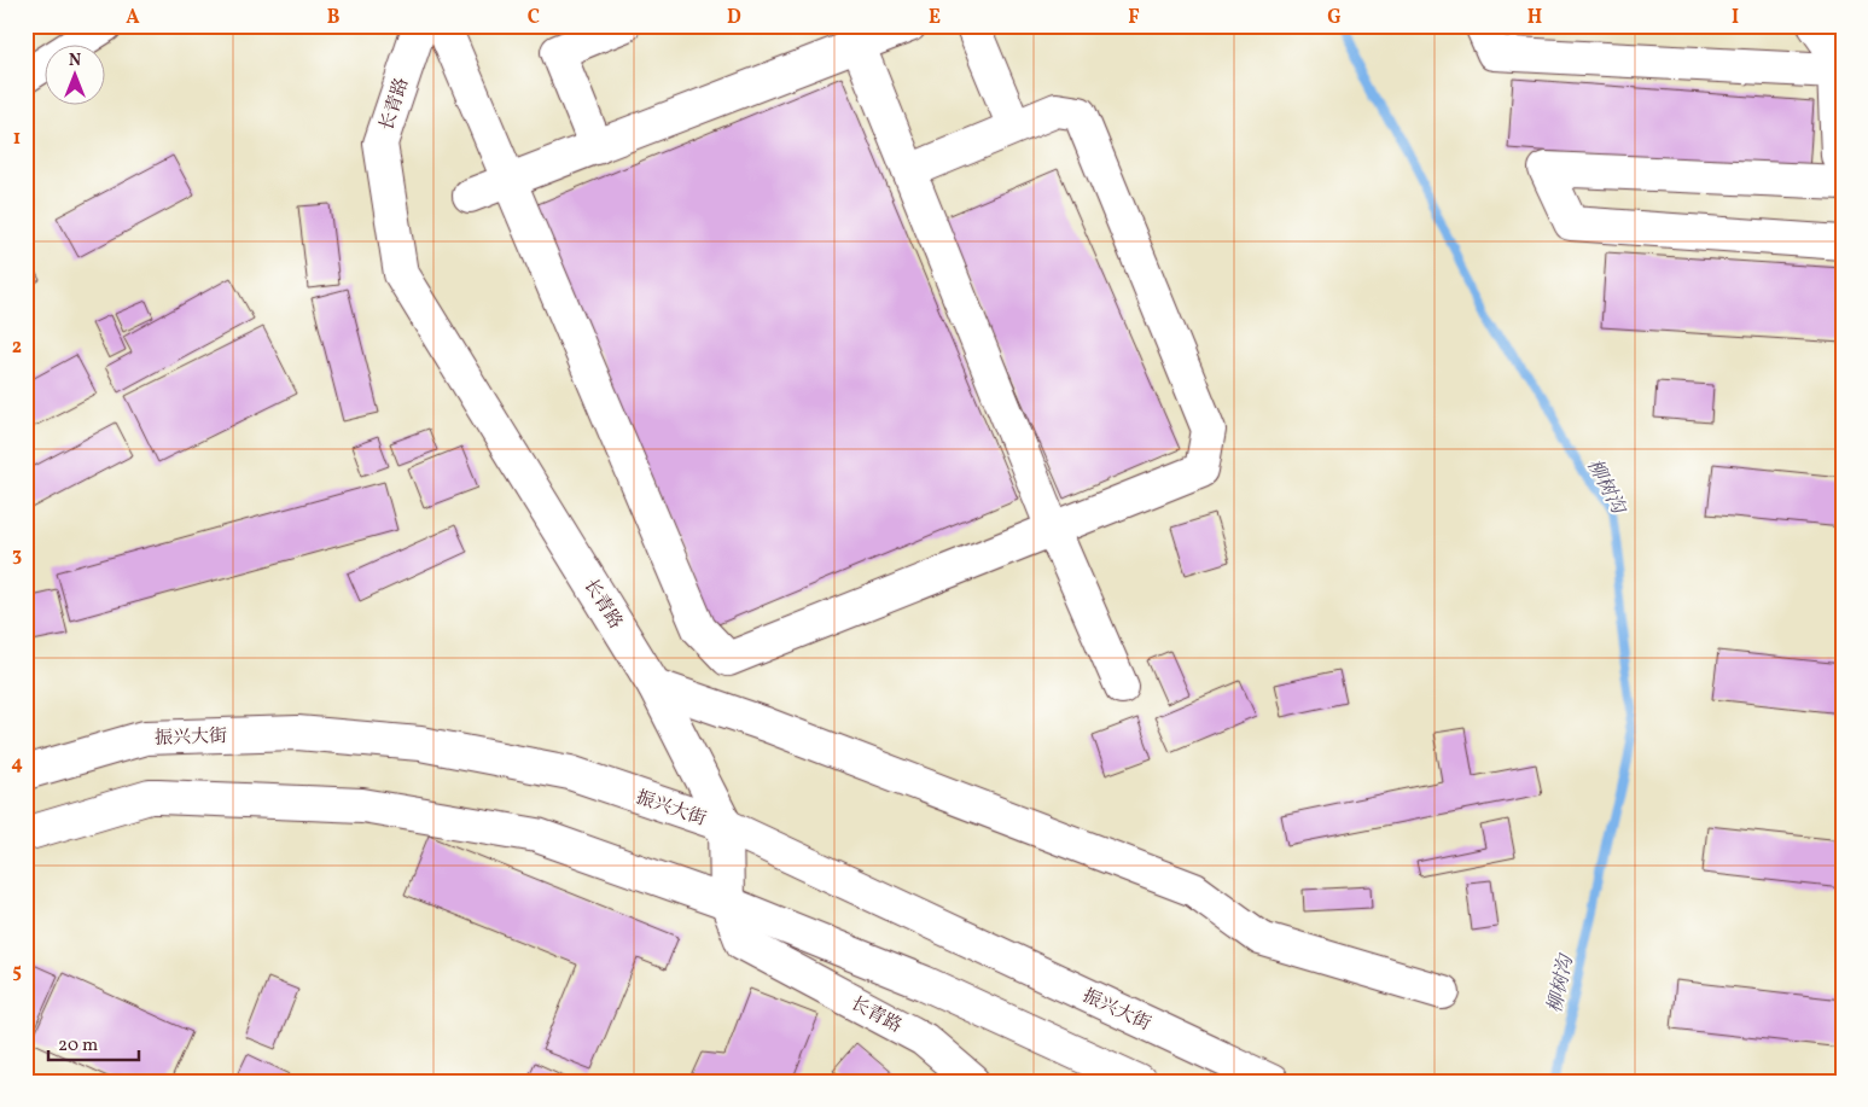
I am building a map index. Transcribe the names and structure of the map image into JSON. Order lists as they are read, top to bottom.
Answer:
{
  "streets": {
    "street": ["长青路", "振兴大街"]
  },
  "crossings": [
    ["长青路", "振兴大街"]
  ],
  "water": ["柳树沟"],
  "scale_bar": "20 m",
  "north": "top",
  "grid": {
    "columns": [
      "A",
      "B",
      "C",
      "D",
      "E",
      "F",
      "G",
      "H",
      "I"
    ],
    "rows": [
      "1",
      "2",
      "3",
      "4",
      "5"
    ]
  }
}
